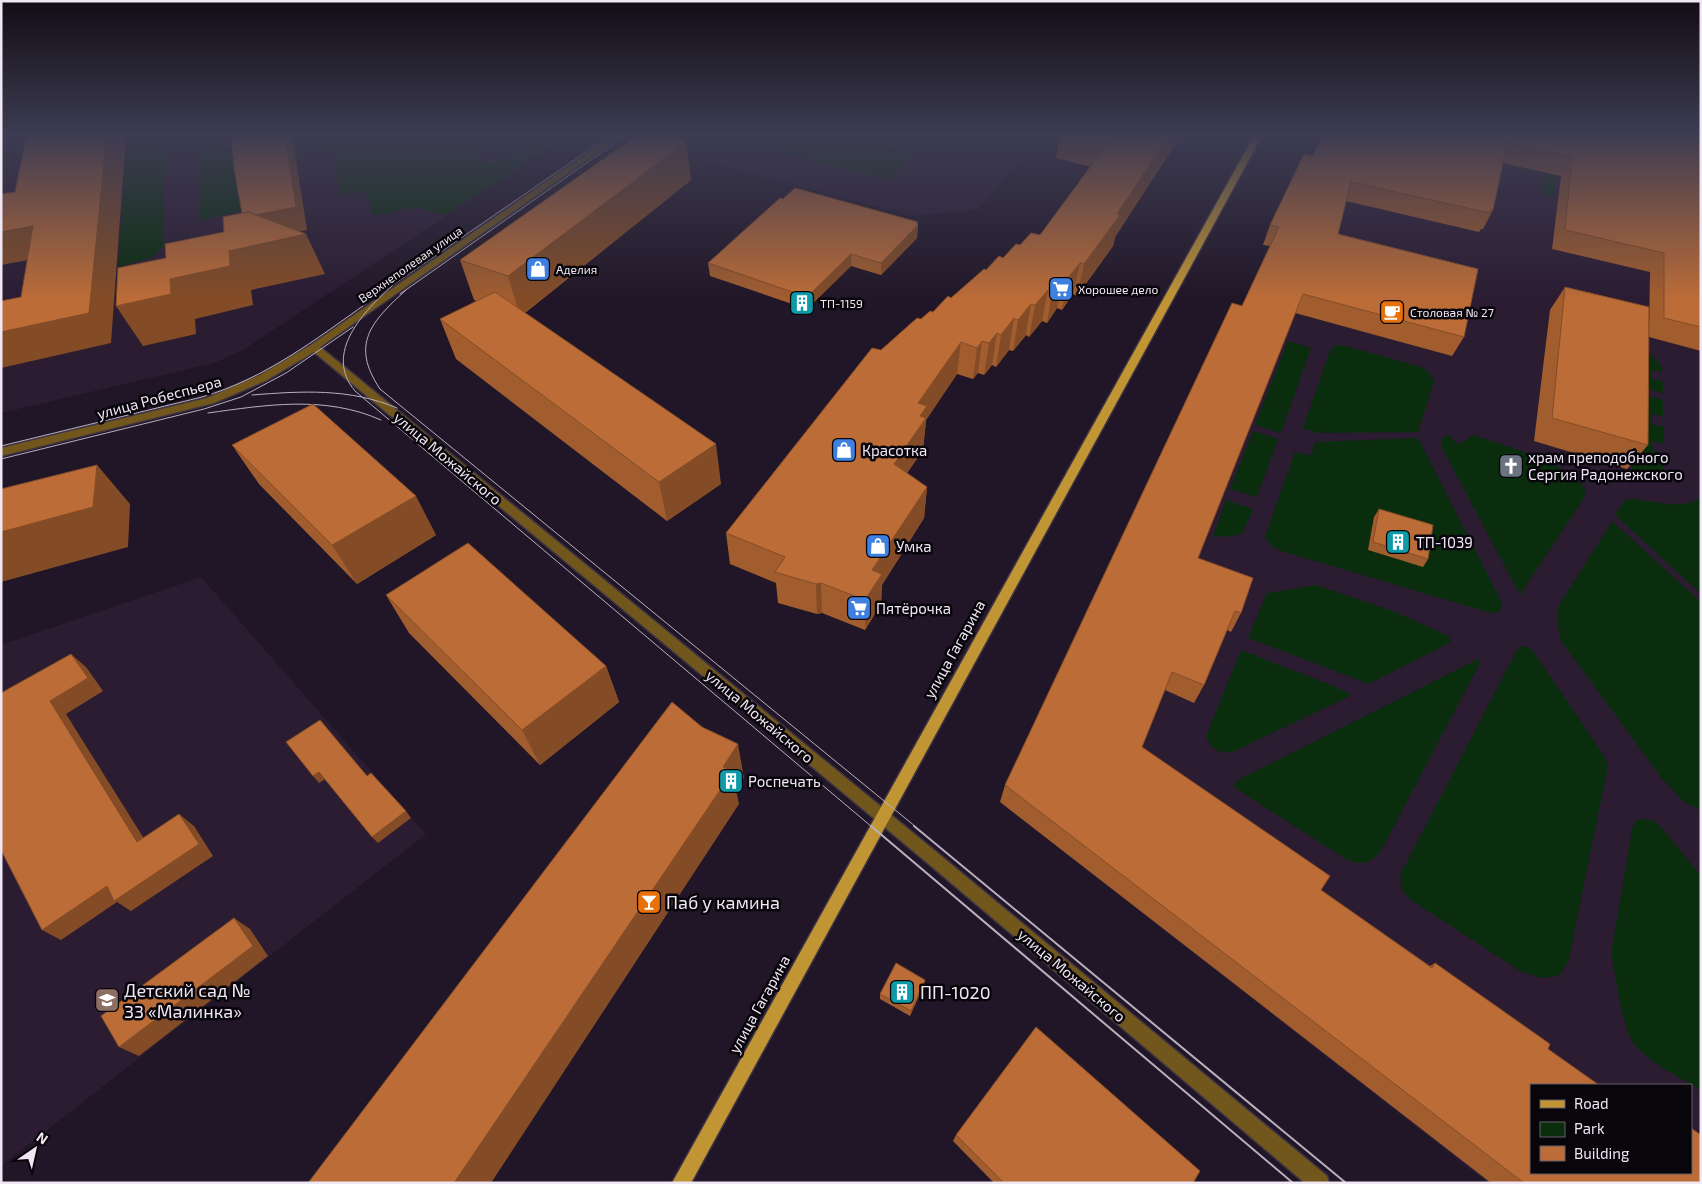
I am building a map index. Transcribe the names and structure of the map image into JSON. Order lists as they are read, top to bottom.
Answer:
{
  "streets": {
    "main road": ["улица Гагарина"],
    "street": ["Верхнеполевая улица", "улица Робеспьера", "улица Можайского"]
  },
  "crossings": [
    ["Верхнеполевая улица", "улица Робеспьера"],
    ["Верхнеполевая улица", "улица Можайского"],
    ["улица Робеспьера", "улица Можайского"],
    ["улица Можайского", "улица Гагарина"]
  ],
  "places": {
    "shop": ["Аделия", "Красотка", "Умка"],
    "supermarket": ["Хорошее дело", "Пятёрочка"],
    "building": [
      "ТП-1159",
      "ТП-1039",
      "Роспечать",
      "ПП-1020"
    ],
    "cafe": ["Столовая № 27"],
    "church": ["храм преподобного Сергия Радонежского"],
    "bar": ["Паб у камина"],
    "school or university": ["Детский сад № 33 «Малинка»"]
  },
  "legend": ["Road", "Park", "Building"],
  "north": "top right"
}
